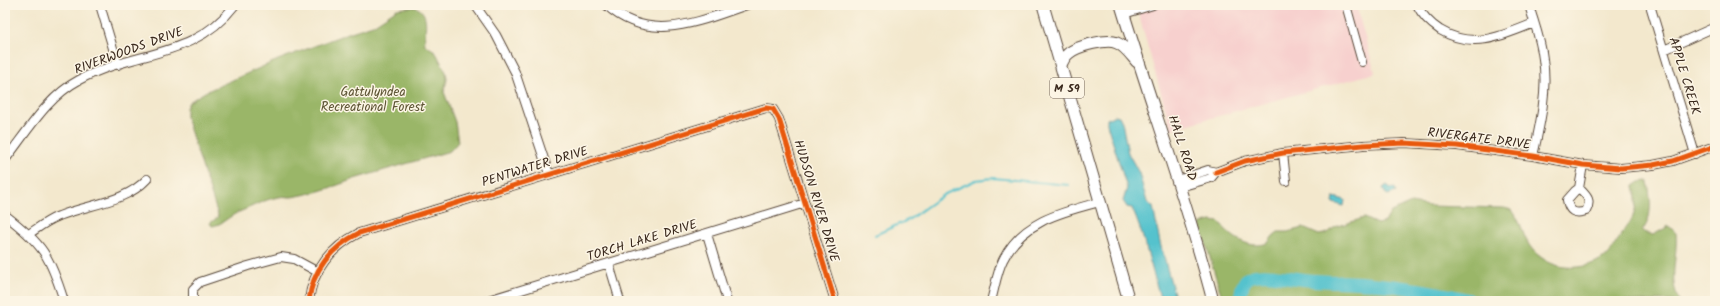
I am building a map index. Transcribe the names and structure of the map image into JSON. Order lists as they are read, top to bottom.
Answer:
{
  "streets": {
    "highway": ["M 59", "HALL ROAD"],
    "street": [
      "RIVERWOODS DRIVE",
      "APPLE CREEK",
      "RIVERGATE DRIVE",
      "PENTWATER DRIVE",
      "HUDSON RIVER DRIVE",
      "TORCH LAKE DRIVE"
    ]
  },
  "crossings": [
    ["APPLE CREEK", "RIVERGATE DRIVE"],
    ["RIVERGATE DRIVE", "HALL ROAD"],
    ["PENTWATER DRIVE", "HUDSON RIVER DRIVE"],
    ["HUDSON RIVER DRIVE", "TORCH LAKE DRIVE"]
  ],
  "parks": ["Gattulyndea Recreational Forest"]
}
